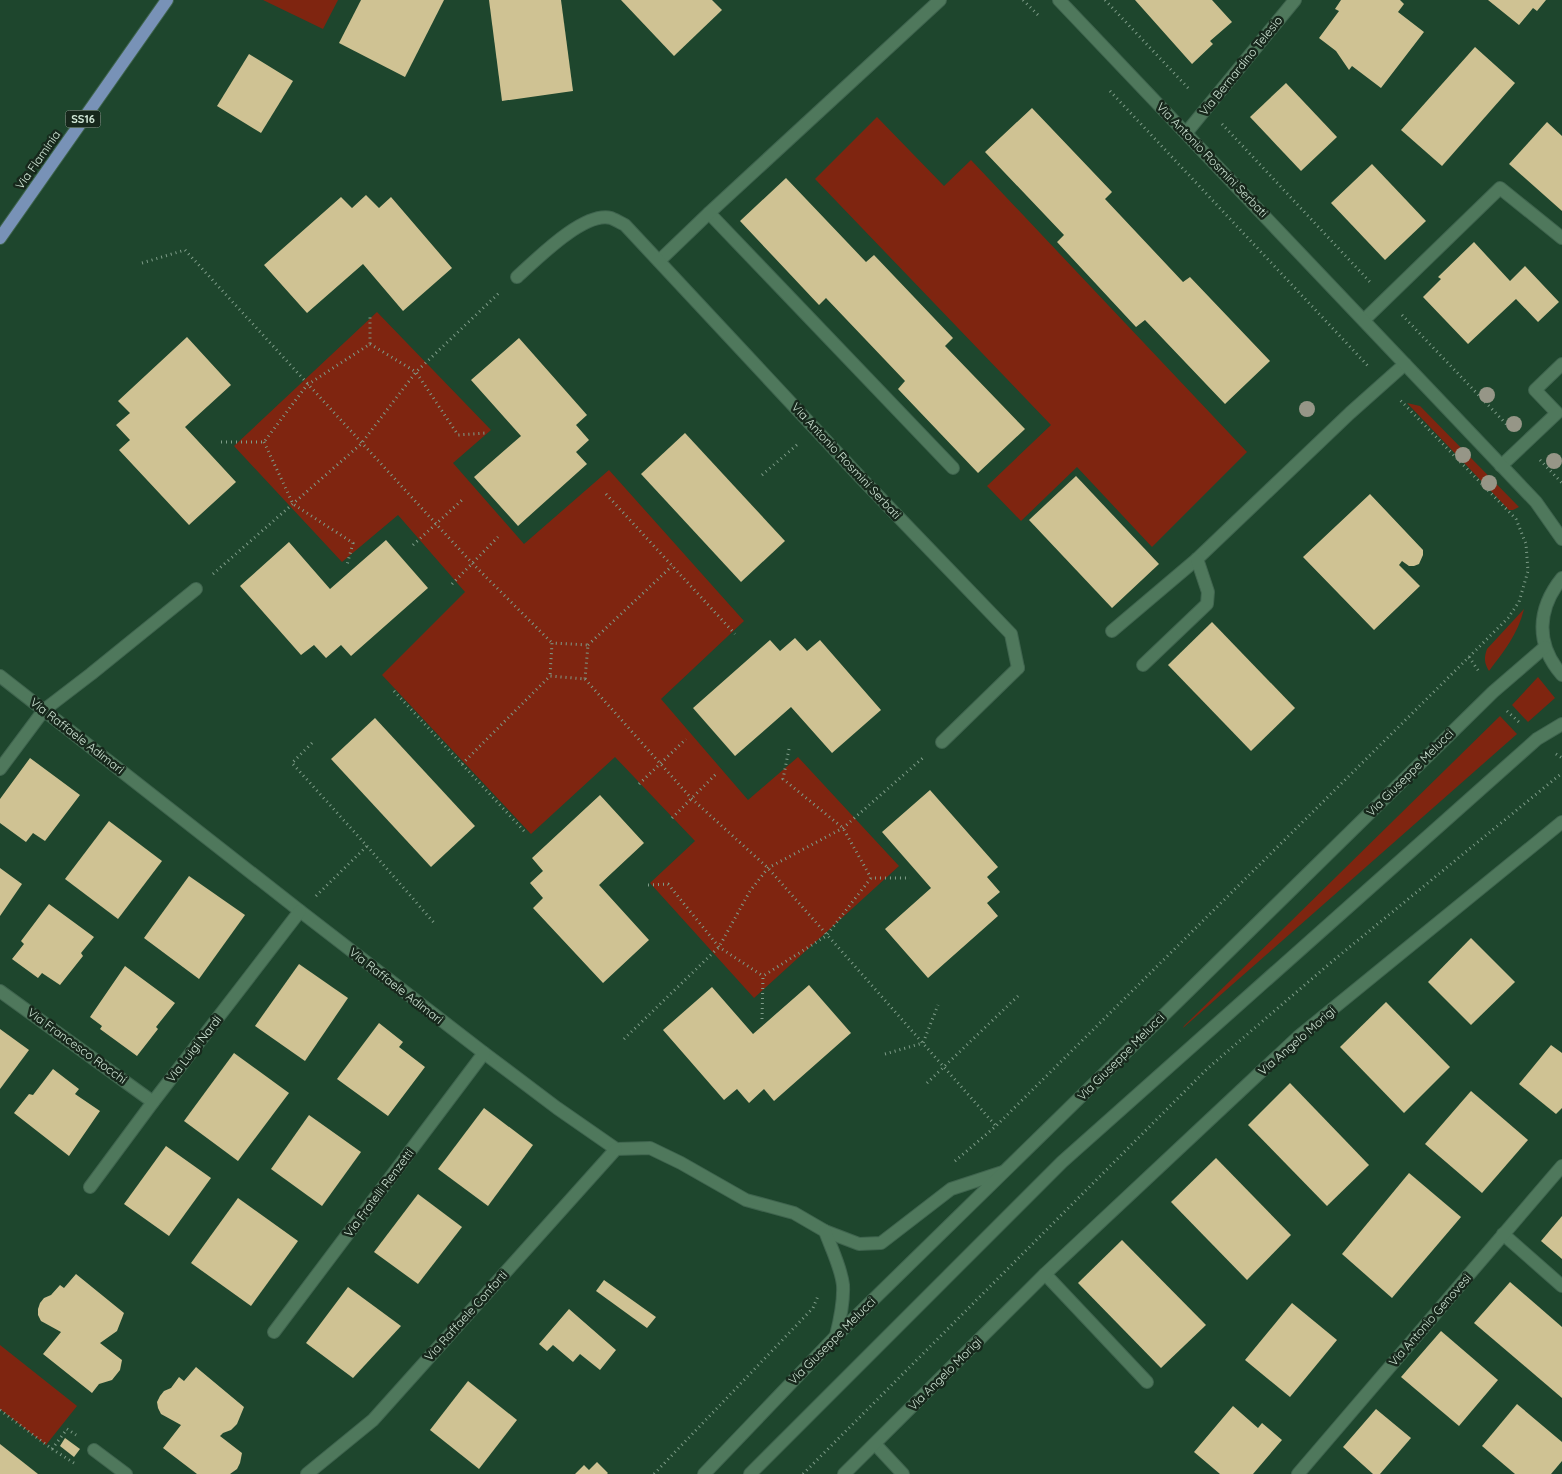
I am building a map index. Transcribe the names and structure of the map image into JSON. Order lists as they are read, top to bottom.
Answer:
{
  "streets": {
    "main road": ["SS16", "Via Flaminia"],
    "street": [
      "Via Bernardino Telesio",
      "Via Antonio Rosmini Serbati",
      "Via Raffaele Adimari",
      "Via Giuseppe Melucci",
      "Via Angelo Morigi",
      "Via Francesco Rocchi",
      "Via Luigi Nardi",
      "Via Fratelli Renzetti",
      "Via Raffaele Conforti",
      "Via Antonio Genovesi"
    ]
  },
  "crossings": [
    ["Via Bernardino Telesio", "Via Antonio Rosmini Serbati"],
    ["Via Raffaele Adimari", "Via Luigi Nardi"],
    ["Via Raffaele Adimari", "Via Fratelli Renzetti"],
    ["Via Raffaele Adimari", "Via Raffaele Conforti"],
    ["Via Francesco Rocchi", "Via Luigi Nardi"]
  ]
}
